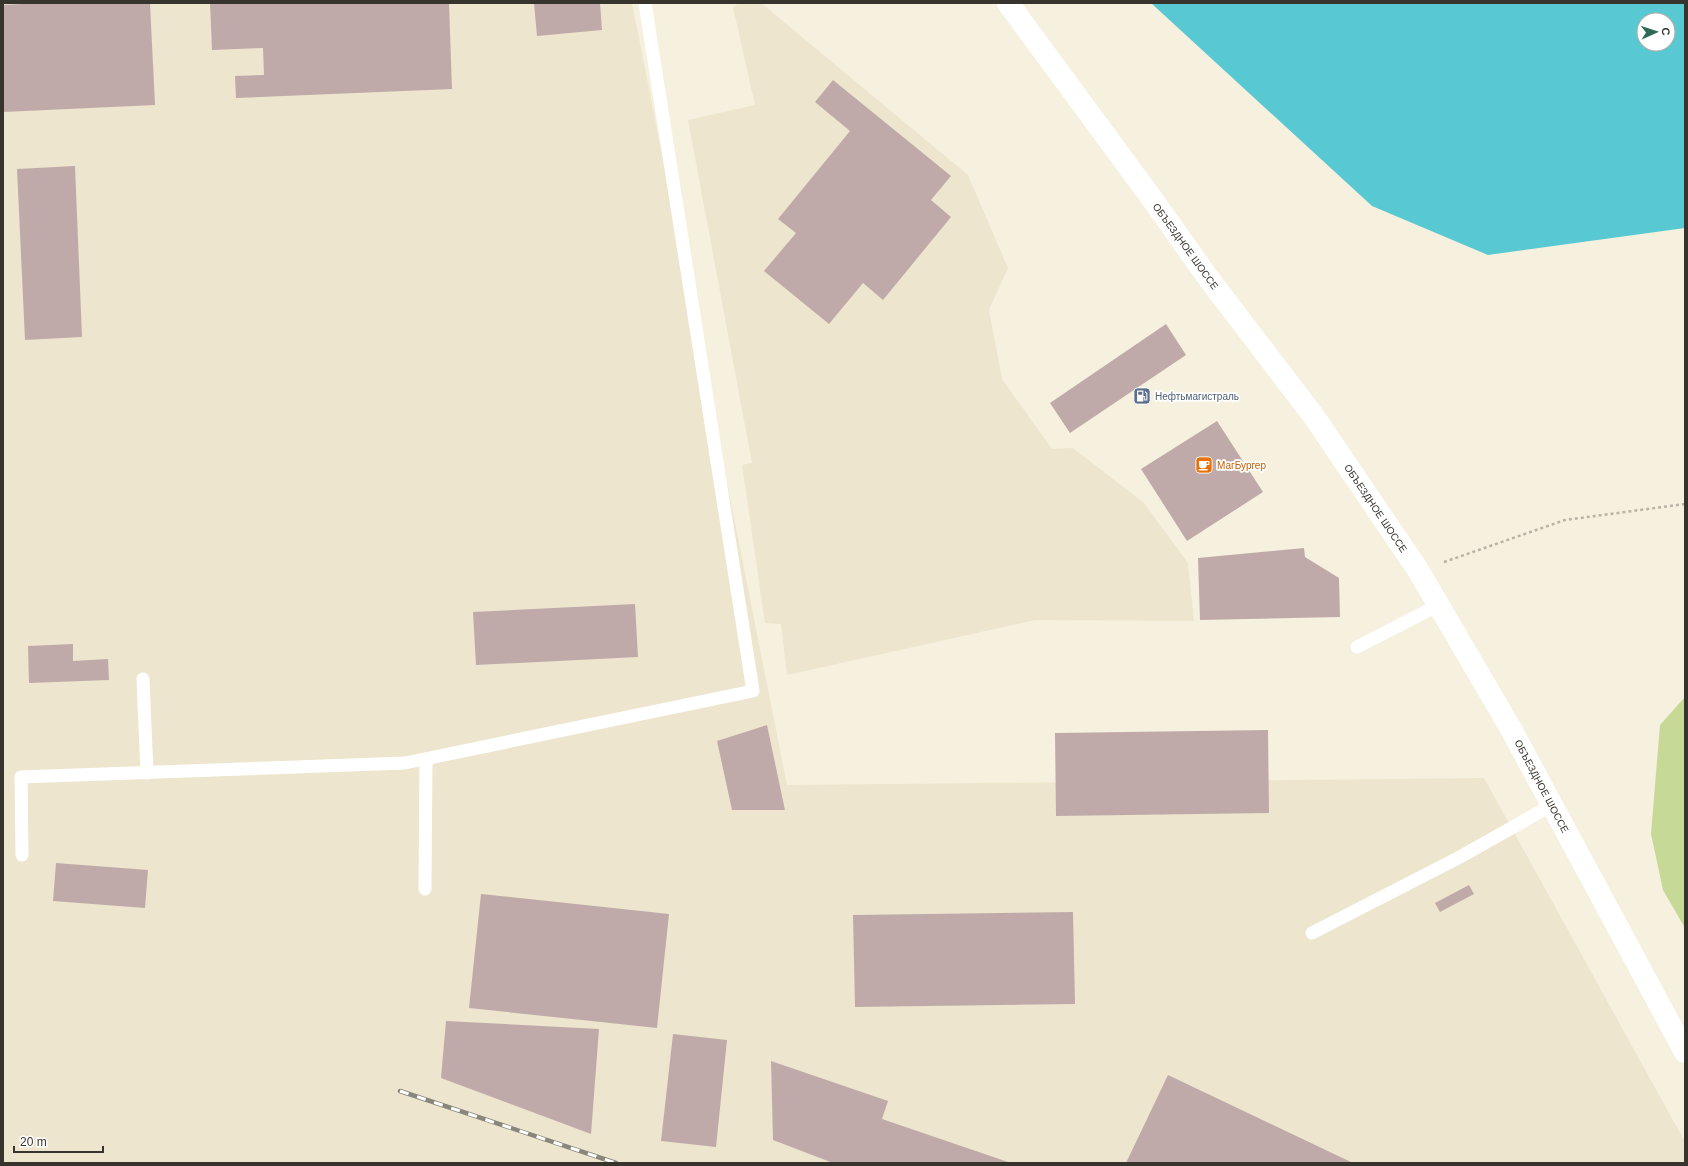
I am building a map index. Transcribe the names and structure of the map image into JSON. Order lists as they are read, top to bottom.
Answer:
{
  "streets": {
    "main road": ["ОБЪЕЗДНОЕ ШОССЕ"]
  },
  "places": {
    "fuel station": ["Нефтьмагистраль"],
    "cafe": ["МагБургер"]
  },
  "scale_bar": "20 m",
  "north": "right"
}
